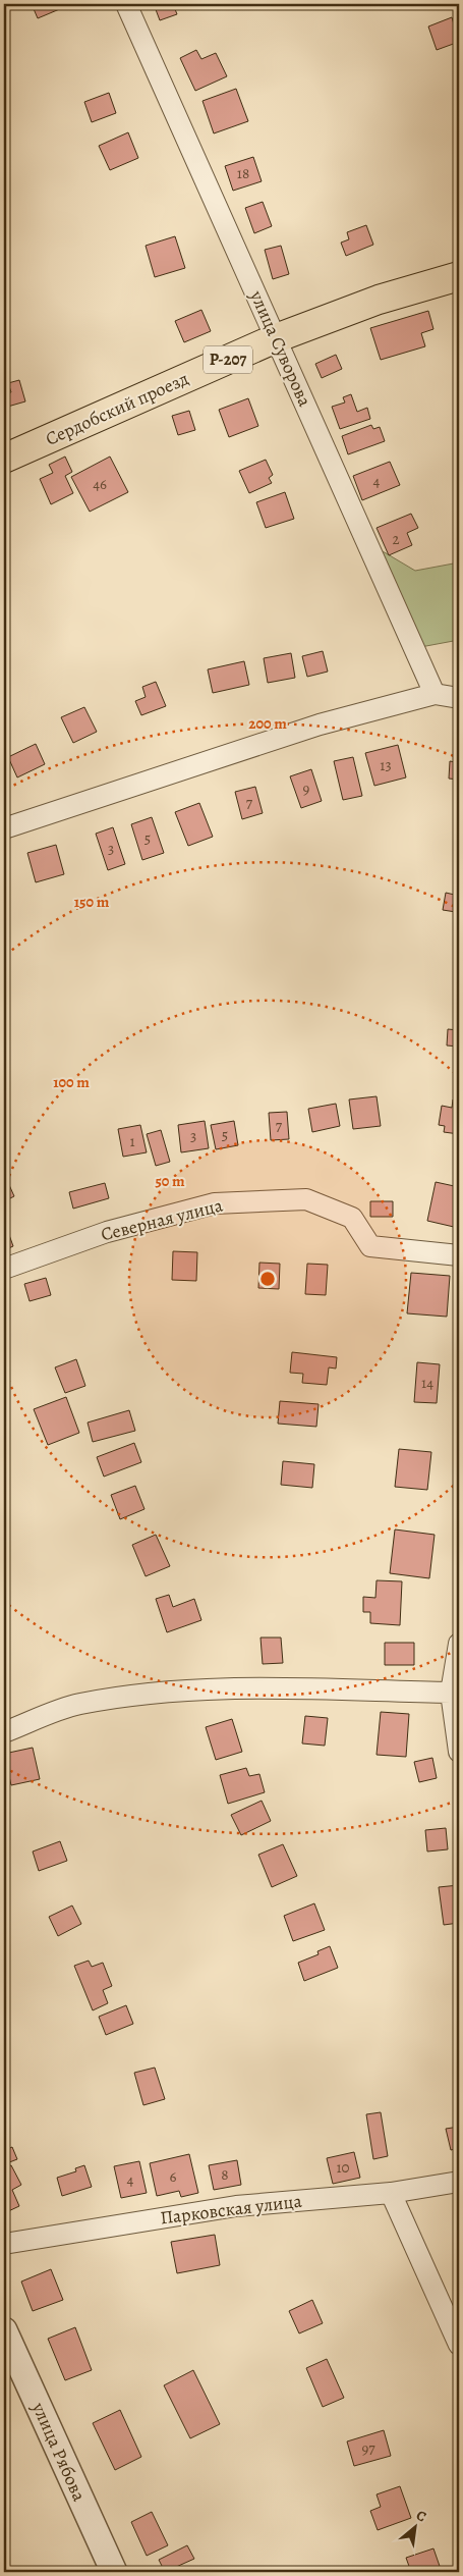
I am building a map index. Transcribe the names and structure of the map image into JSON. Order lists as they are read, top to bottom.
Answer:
{
  "streets": {
    "main road": ["Р-207", "Сердобский проезд"],
    "street": [
      "улица Суворова",
      "Северная улица",
      "Парковская улица",
      "улица Рябова"
    ]
  },
  "crossings": [
    ["улица Суворова", "Сердобский проезд"]
  ],
  "house_numbers": [
    "18",
    "4",
    "46",
    "2",
    "13",
    "9",
    "7",
    "5",
    "3",
    "7",
    "5",
    "3",
    "1",
    "14",
    "10",
    "8",
    "6",
    "4",
    "97"
  ],
  "north": "top right",
  "rings": [
    "200 m",
    "150 m",
    "100 m",
    "50 m"
  ]
}
